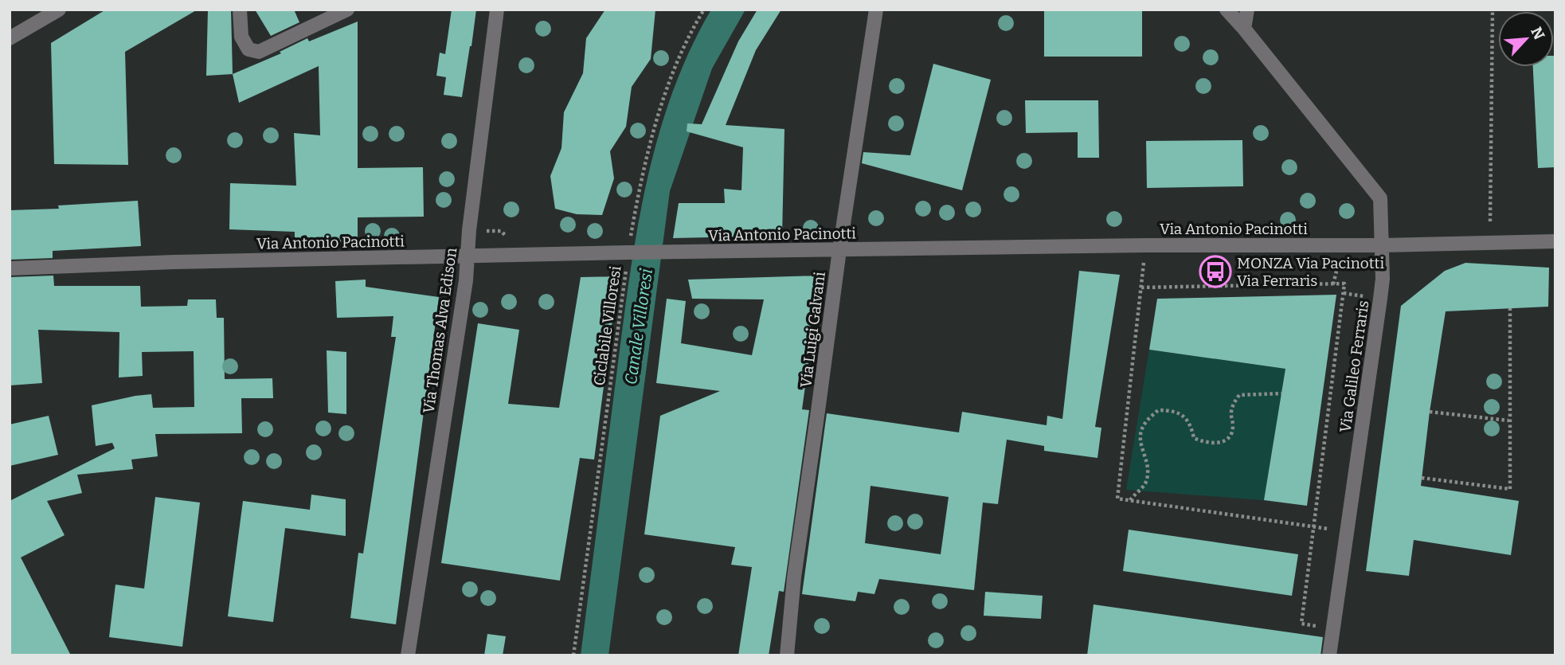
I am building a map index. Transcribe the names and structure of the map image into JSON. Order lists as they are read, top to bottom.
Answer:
{
  "streets": {
    "street": [
      "Via Antonio Pacinotti",
      "Via Luigi Galvani",
      "Via Thomas Alva Edison",
      "Via Galileo Ferraris"
    ],
    "path": ["Ciclabile Villoresi"]
  },
  "crossings": [
    ["Via Antonio Pacinotti", "Ciclabile Villoresi"],
    ["Via Antonio Pacinotti", "Via Luigi Galvani"],
    ["Via Antonio Pacinotti", "Via Thomas Alva Edison"],
    ["Via Antonio Pacinotti", "Via Galileo Ferraris"]
  ],
  "water": ["Canale Villoresi"],
  "places": {
    "bus stop": ["MONZA Via Pacinotti Via Ferraris"]
  },
  "north": "top right"
}
